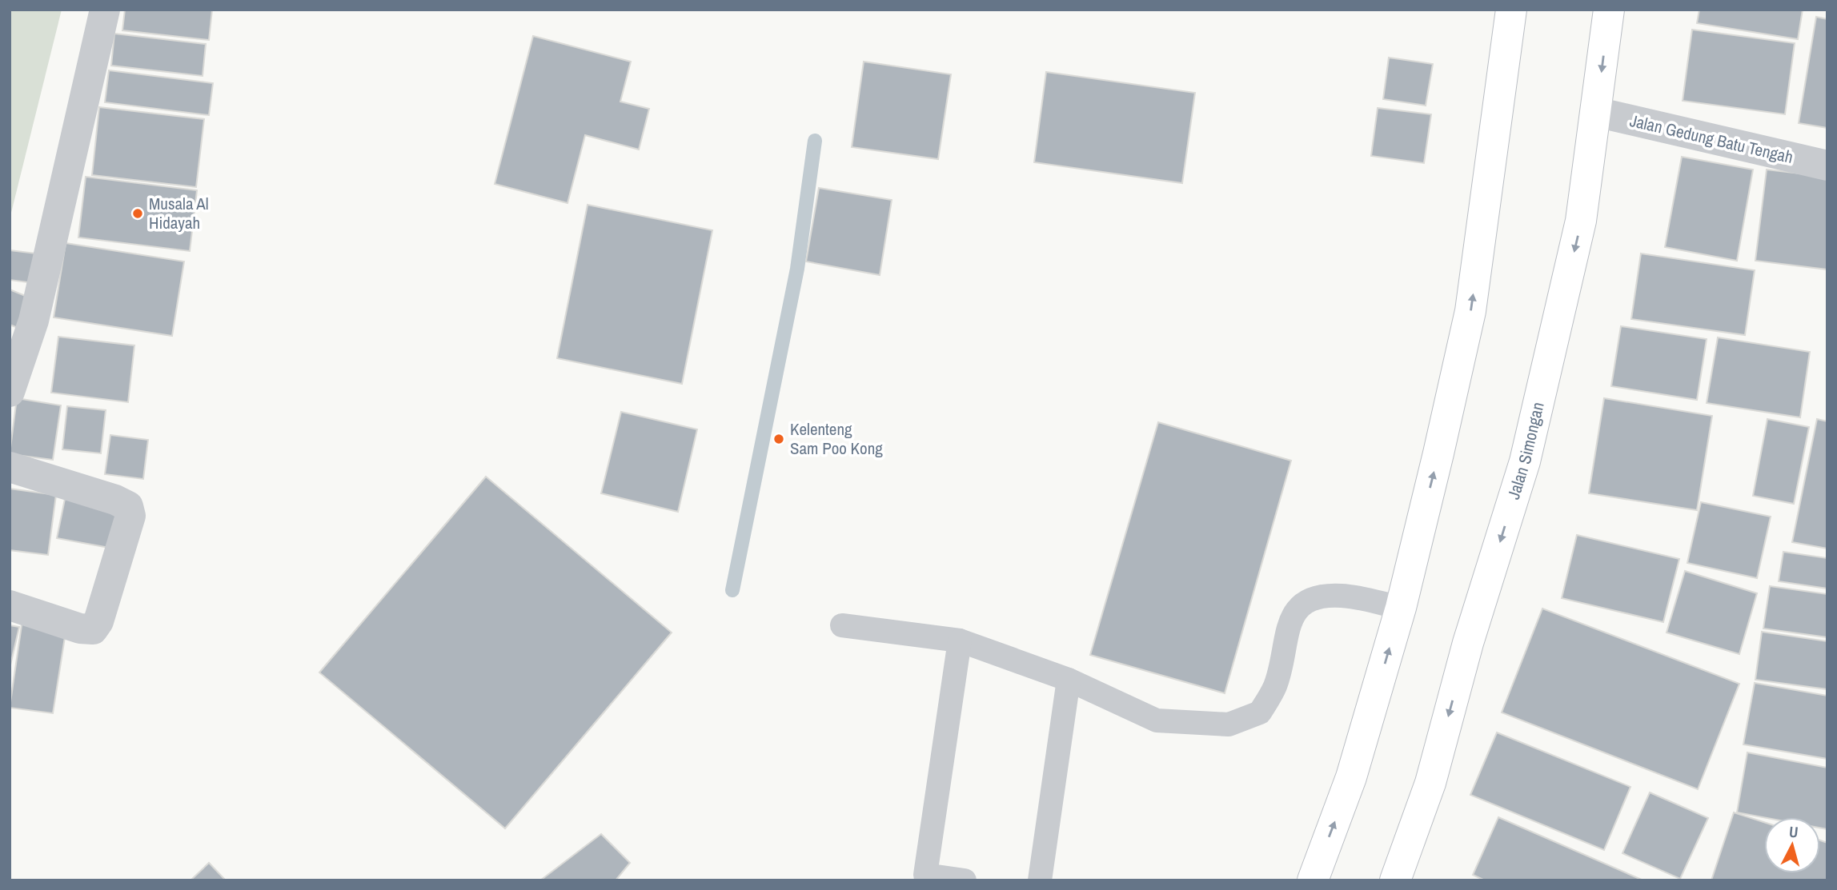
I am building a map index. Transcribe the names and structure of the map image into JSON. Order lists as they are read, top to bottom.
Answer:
{
  "streets": {
    "main road": ["Jalan Simongan"],
    "street": ["Jalan Gedung Batu Tengah"]
  },
  "crossings": [
    ["Jalan Gedung Batu Tengah", "Jalan Simongan"]
  ],
  "places": ["Musala Al Hidayah", "Kelenteng Sam Poo Kong"],
  "north": "top"
}
